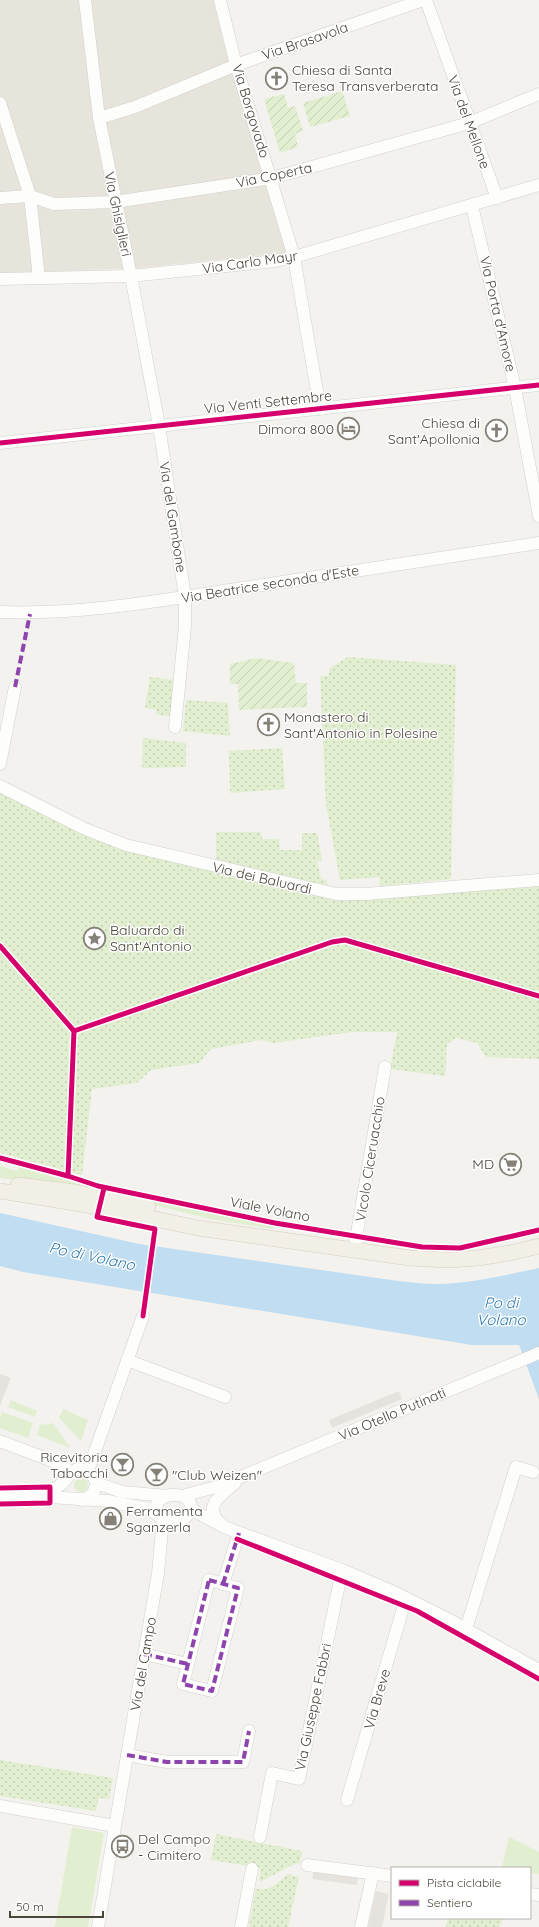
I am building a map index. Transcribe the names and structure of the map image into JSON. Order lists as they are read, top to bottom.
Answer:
{
  "streets": {
    "main road": ["Viale Volano"],
    "street": [
      "Via Brasavola",
      "Via Borgovado",
      "Via del Mellone",
      "Via Coperta",
      "Via Ghisiglieri",
      "Via Carlo Mayr",
      "Via Porta d'Amore",
      "Via Venti Settembre",
      "Via del Gambone",
      "Via Beatrice seconda d'Este",
      "Via dei Baluardi",
      "Vicolo Ciceruacchio",
      "Via Otello Putinati",
      "Via del Campo",
      "Via Breve",
      "Via Giuseppe Fabbri"
    ]
  },
  "crossings": [
    ["Via Brasavola", "Via Borgovado"],
    ["Via Brasavola", "Via Ghisiglieri"],
    ["Via Borgovado", "Via Coperta"],
    ["Via Borgovado", "Via Carlo Mayr"],
    ["Via Borgovado", "Via Venti Settembre"],
    ["Via del Mellone", "Via Coperta"],
    ["Via del Mellone", "Via Carlo Mayr"],
    ["Via Coperta", "Via Ghisiglieri"],
    ["Via Ghisiglieri", "Via Carlo Mayr"],
    ["Via Ghisiglieri", "Via Venti Settembre"],
    ["Via Ghisiglieri", "Via del Gambone"],
    ["Via Carlo Mayr", "Via Porta d'Amore"],
    ["Via Porta d'Amore", "Via Venti Settembre"],
    ["Via Venti Settembre", "Via del Gambone"],
    ["Via del Gambone", "Via Beatrice seconda d'Este"],
    ["Vicolo Ciceruacchio", "Viale Volano"],
    ["Via Otello Putinati", "Via del Campo"]
  ],
  "water": ["Po di Volano"],
  "places": {
    "church": ["Chiesa di Santa Teresa Transverberata", "Chiesa di Sant'Apollonia", "Monastero di Sant'Antonio in Polesine"],
    "hotel": ["Dimora 800"],
    "place": ["Baluardo di Sant'Antonio"],
    "supermarket": ["MD"],
    "bar": ["Ricevitoria Tabacchi", "\"Club Weizen\""],
    "shop": ["Ferramenta Sganzerla"],
    "bus stop": ["Del Campo - Cimitero"]
  },
  "legend": ["Pista ciclabile", "Sentiero"],
  "scale_bar": "50 m"
}
